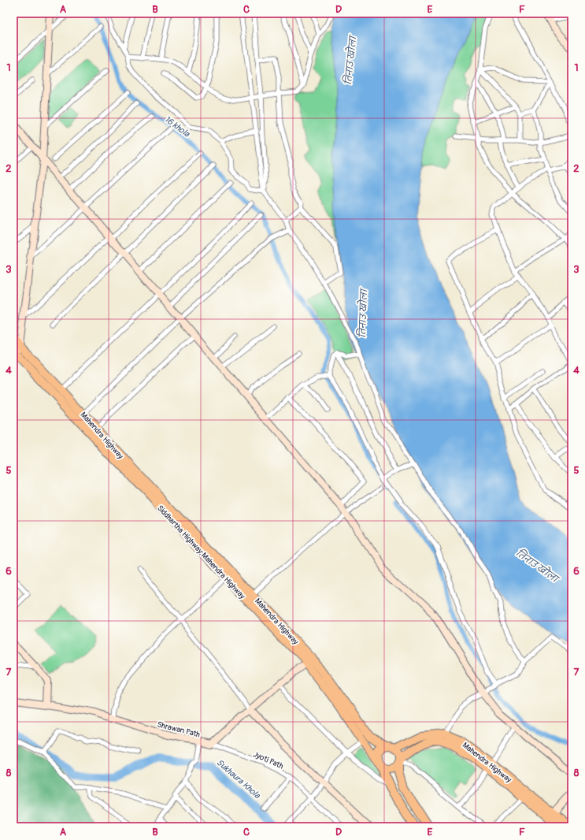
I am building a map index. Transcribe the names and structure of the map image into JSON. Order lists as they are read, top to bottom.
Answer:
{
  "streets": {
    "highway": ["Mahendra Highway", "Siddhartha Highway;Mahendra Highway"],
    "street": ["Shrawan Path", "Jyoti Path"]
  },
  "crossings": [
    ["Mahendra Highway", "Siddhartha Highway;Mahendra Highway"],
    ["Shrawan Path", "Jyoti Path"]
  ],
  "water": ["तिनाउ खोला", "16 khola", "Sukhaura Khola"],
  "grid": {
    "columns": [
      "A",
      "B",
      "C",
      "D",
      "E",
      "F"
    ],
    "rows": [
      "1",
      "2",
      "3",
      "4",
      "5",
      "6",
      "7",
      "8"
    ]
  }
}
